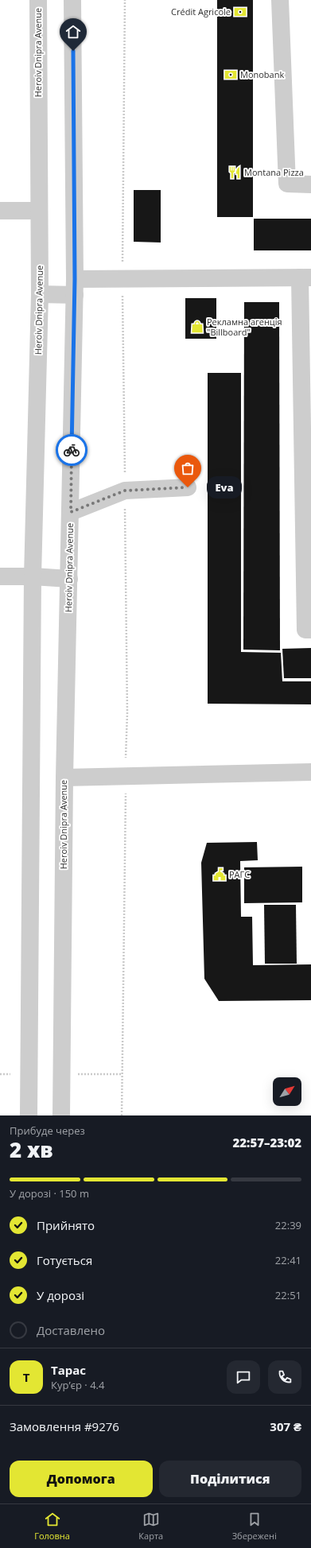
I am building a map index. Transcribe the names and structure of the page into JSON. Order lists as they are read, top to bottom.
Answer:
{
  "streets": {
    "street": ["Heroiv Dnipra Avenue"]
  },
  "places": {
    "bank": ["Crédit Agricole", "Monobank"],
    "restaurant": ["Montana Pizza"],
    "shop": ["Рекламна агенція \"Billboard\""],
    "other": ["Eva"],
    "public building": ["РАГС"]
  },
  "north": "top right",
  "page": {
    "bubble": "Eva",
    "heading": ["2 хв", "Прибуде через", "22:57–23:02"],
    "panel": [
      "Тарас",
      "Кур’єр · 4.4",
      "Замовлення #9276",
      "307 ₴"
    ],
    "bar": "У дорозі · 150 m",
    "list": [
      ["Прийнято", "22:39"],
      ["Готується", "22:41"],
      ["У дорозі", "22:51"],
      "Доставлено"
    ],
    "round": "Т",
    "buttons": ["Допомога", "Поділитися"],
    "tabs": ["Головна", "Карта", "Збережені"]
  }
}
